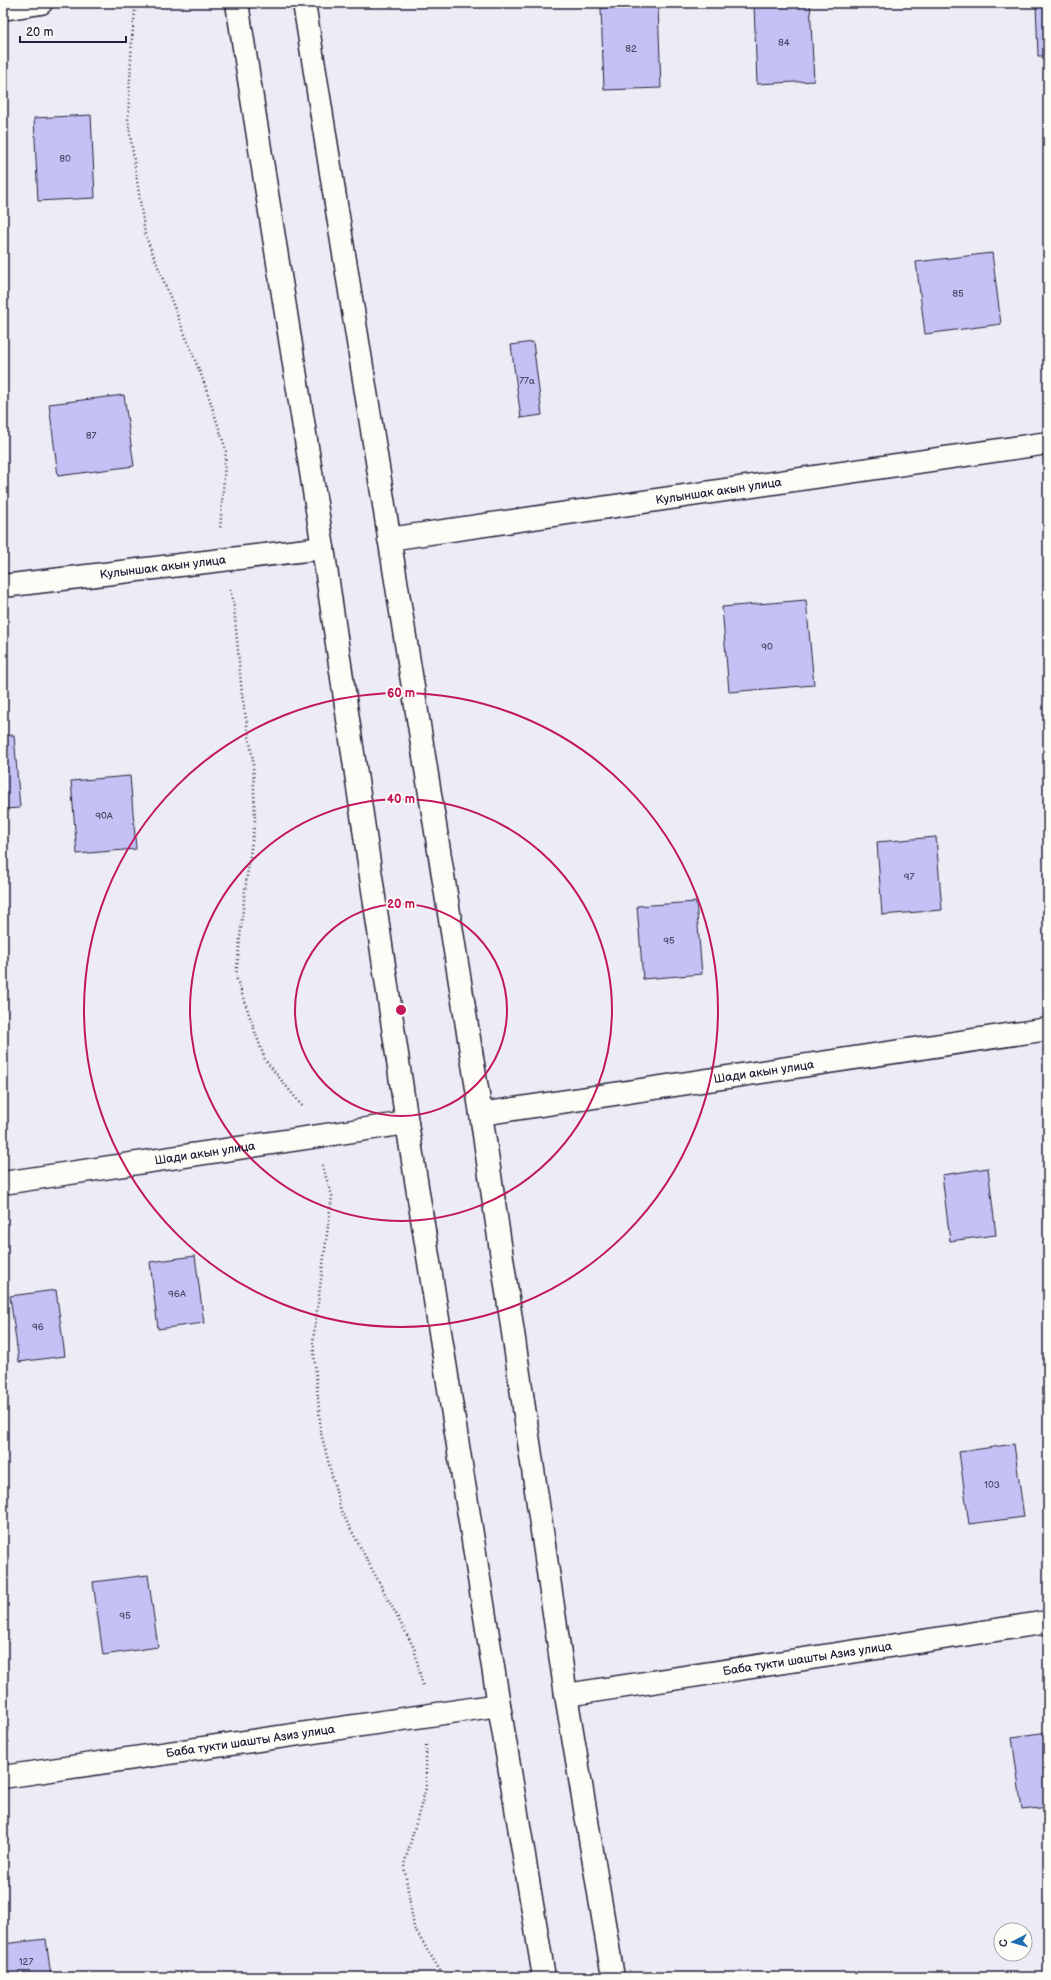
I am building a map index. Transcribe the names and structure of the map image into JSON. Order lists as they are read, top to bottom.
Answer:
{
  "streets": {
    "street": ["Кулыншак акын улица", "Шади акын улица", "Баба тукти шашты Азиз улица"]
  },
  "house_numbers": [
    "84",
    "82",
    "80",
    "85",
    "77а",
    "87",
    "90",
    "90А",
    "97",
    "95",
    "96А",
    "96",
    "103",
    "95",
    "127"
  ],
  "scale_bar": "20 m",
  "north": "left",
  "rings": ["60 m", "40 m", "20 m"]
}
